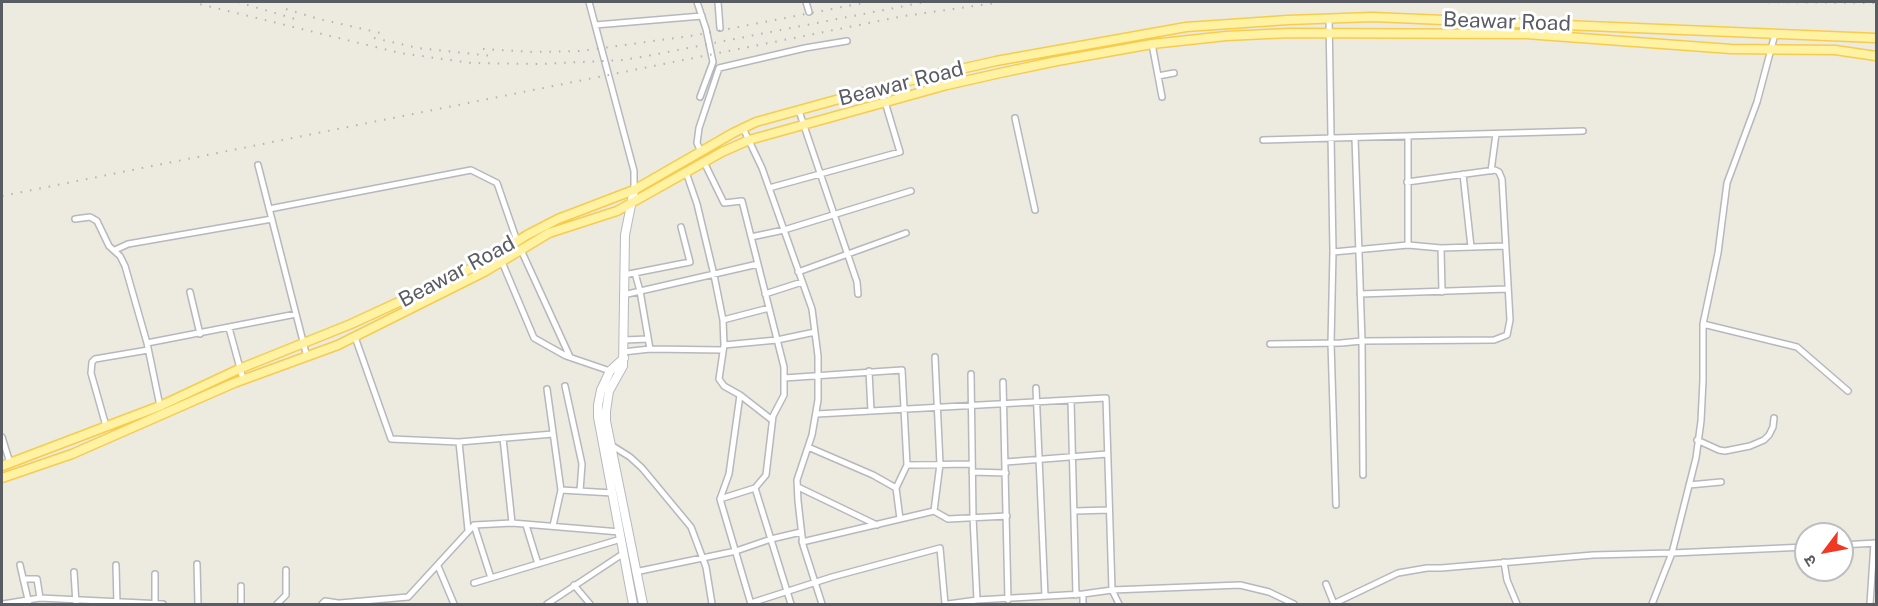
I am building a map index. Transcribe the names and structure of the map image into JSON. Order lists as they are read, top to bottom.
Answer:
{
  "streets": {
    "main road": ["Beawar Road"]
  },
  "north": "bottom left"
}
